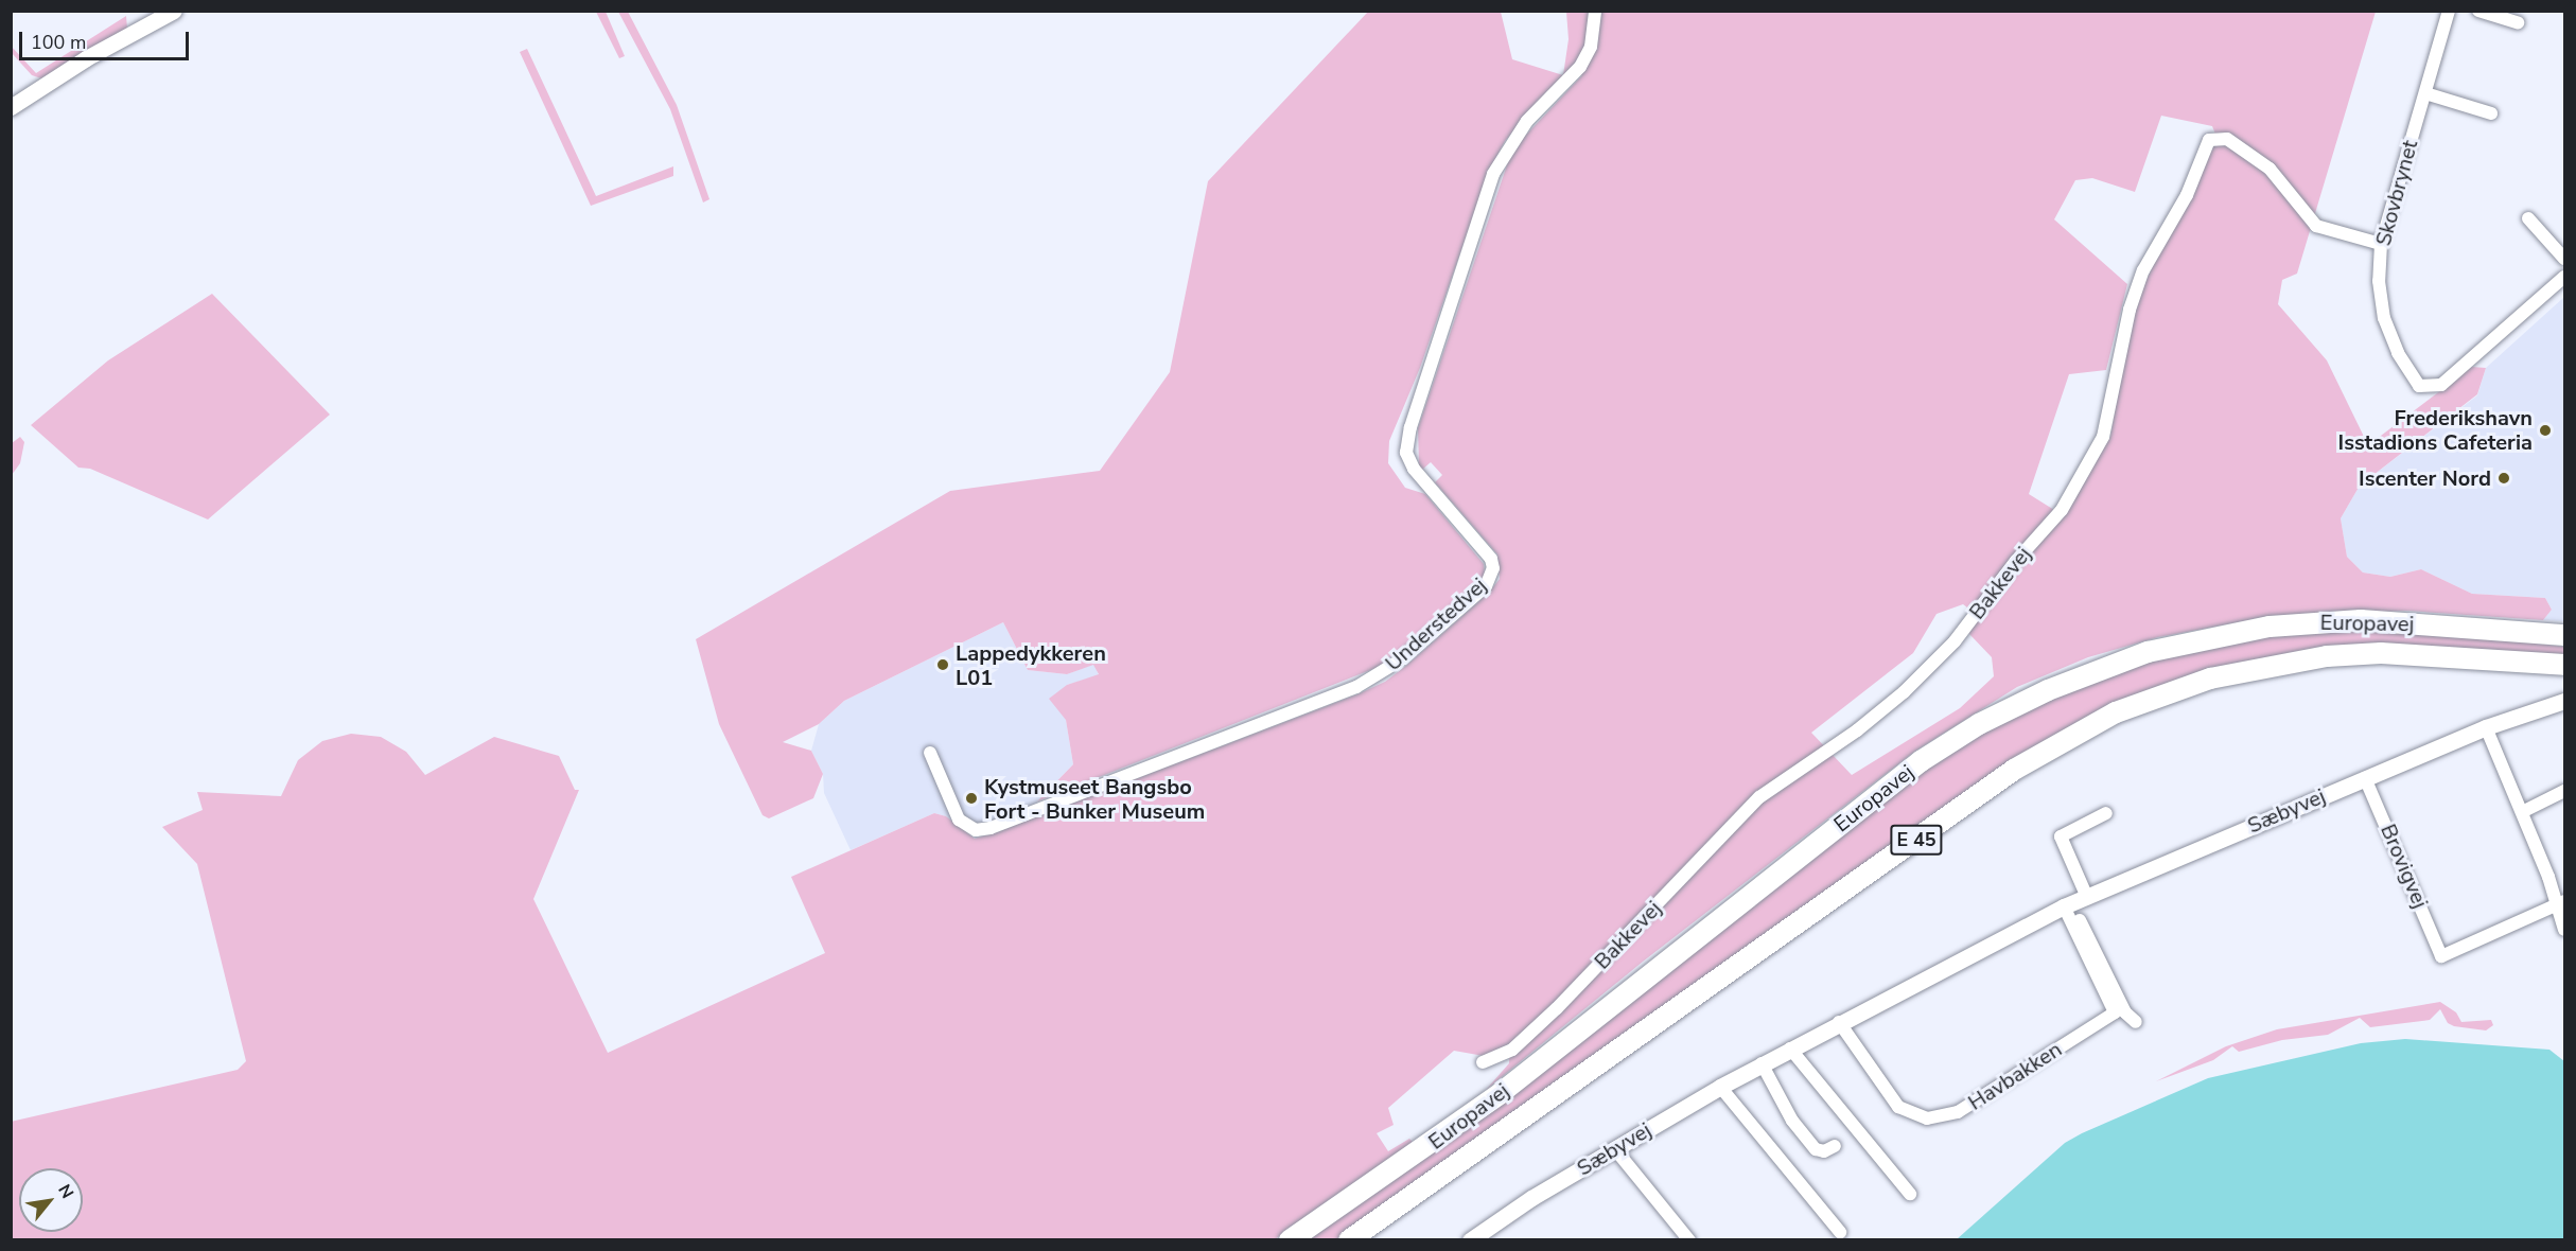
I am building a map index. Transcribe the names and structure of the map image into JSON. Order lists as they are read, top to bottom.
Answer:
{
  "streets": {
    "main road": ["Europavej", "E 45"],
    "street": [
      "Skovbrynet",
      "Bakkevej",
      "Understedvej",
      "Sæbyvej",
      "Brovigvej",
      "Havbakken"
    ]
  },
  "crossings": [
    ["Skovbrynet", "Bakkevej"],
    ["Sæbyvej", "Brovigvej"],
    ["Sæbyvej", "Havbakken"]
  ],
  "places": [
    "Frederikshavn Isstadions Cafeteria",
    "Iscenter Nord",
    "Lappedykkeren L01",
    "Kystmuseet Bangsbo Fort - Bunker Museum"
  ],
  "scale_bar": "100 m",
  "north": "top right"
}
